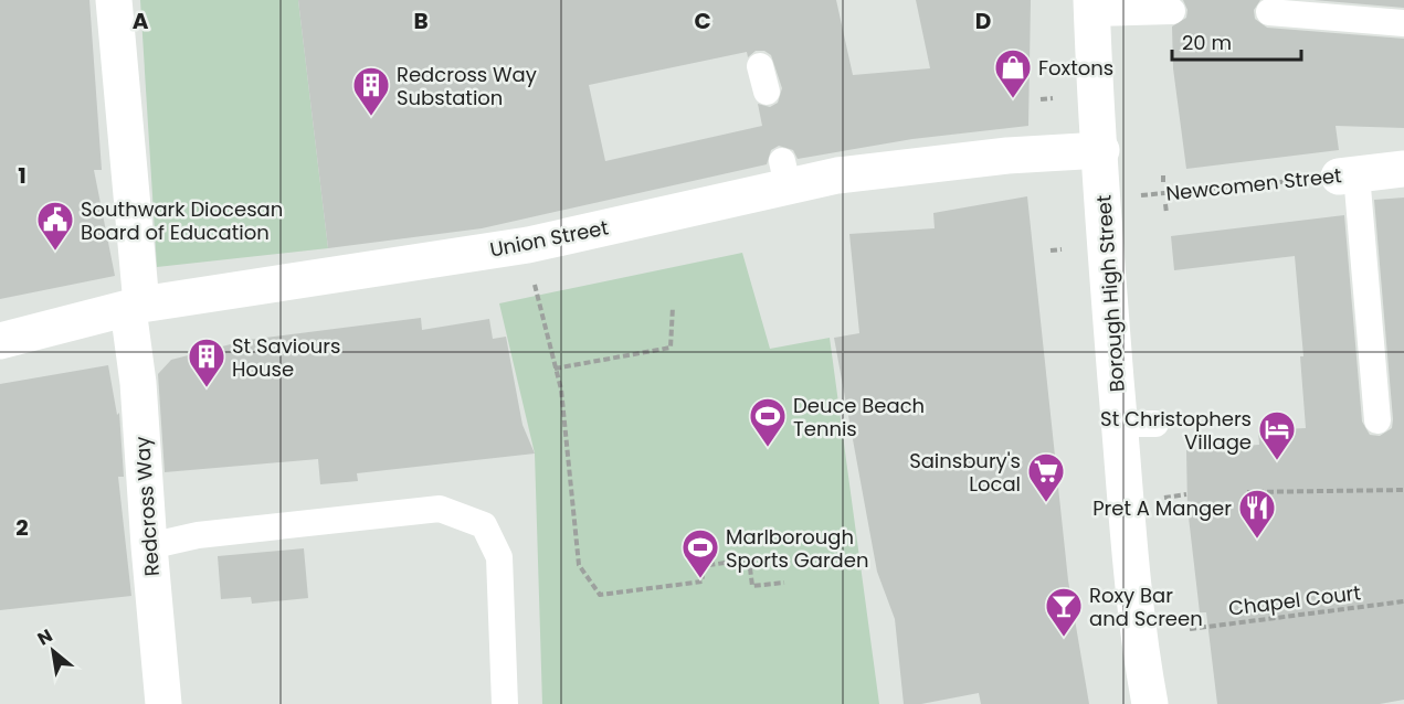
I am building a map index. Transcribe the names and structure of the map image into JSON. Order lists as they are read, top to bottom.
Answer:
{
  "streets": {
    "street": [
      "Newcomen Street",
      "Union Street",
      "Borough High Street",
      "Redcross Way"
    ],
    "path": ["Chapel Court"]
  },
  "crossings": [
    ["Newcomen Street", "Borough High Street"],
    ["Union Street", "Borough High Street"],
    ["Union Street", "Redcross Way"]
  ],
  "places": {
    "shop": ["Foxtons"],
    "building": ["Redcross Way Substation", "St Saviours House"],
    "public building": ["Southwark Diocesan Board of Education"],
    "sports": ["Deuce Beach Tennis", "Marlborough Sports Garden"],
    "hotel": ["St Christophers Village"],
    "supermarket": ["Sainsbury's Local"],
    "restaurant": ["Pret A Manger"],
    "bar": ["Roxy Bar and Screen"]
  },
  "scale_bar": "20 m",
  "north": "top left",
  "grid": {
    "columns": [
      "A",
      "B",
      "C",
      "D"
    ],
    "rows": ["1", "2"]
  }
}
